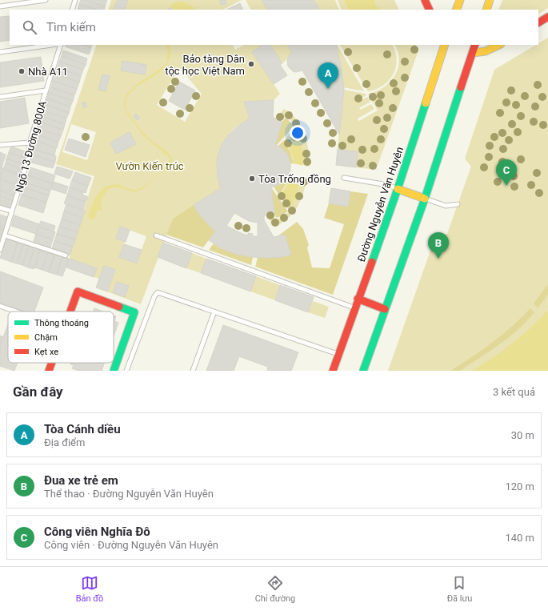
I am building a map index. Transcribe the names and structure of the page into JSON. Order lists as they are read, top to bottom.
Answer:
{
  "streets": {
    "main road": ["Đường Nguyễn Văn Huyên"],
    "lane": ["Ngõ 13 Đường 800A"]
  },
  "parks": ["Vườn Kiến trúc"],
  "places": ["Bảo tàng Dân tộc học Việt Nam", "Nhà A11", "Tòa Trống đồng"],
  "legend": ["Thông thoáng", "Chậm", "Kẹt xe"],
  "page": {
    "search": "Tìm kiếm",
    "pins": ["A", "C", "B"],
    "heading": ["Gần đây", "3 kết quả"],
    "list": [
      {
        "mark": "A",
        "name": "Tòa Cánh diều",
        "note": "Địa điểm",
        "value": "30 m"
      },
      {
        "mark": "B",
        "name": "Đua xe trẻ em",
        "note": "Thể thao · Đường Nguyễn Văn Huyên",
        "value": "120 m"
      },
      {
        "mark": "C",
        "name": "Công viên Nghĩa Đô",
        "note": "Công viên · Đường Nguyễn Văn Huyên",
        "value": "140 m"
      }
    ],
    "nav": ["Bản đồ", "Chỉ đường", "Đã lưu"]
  }
}
